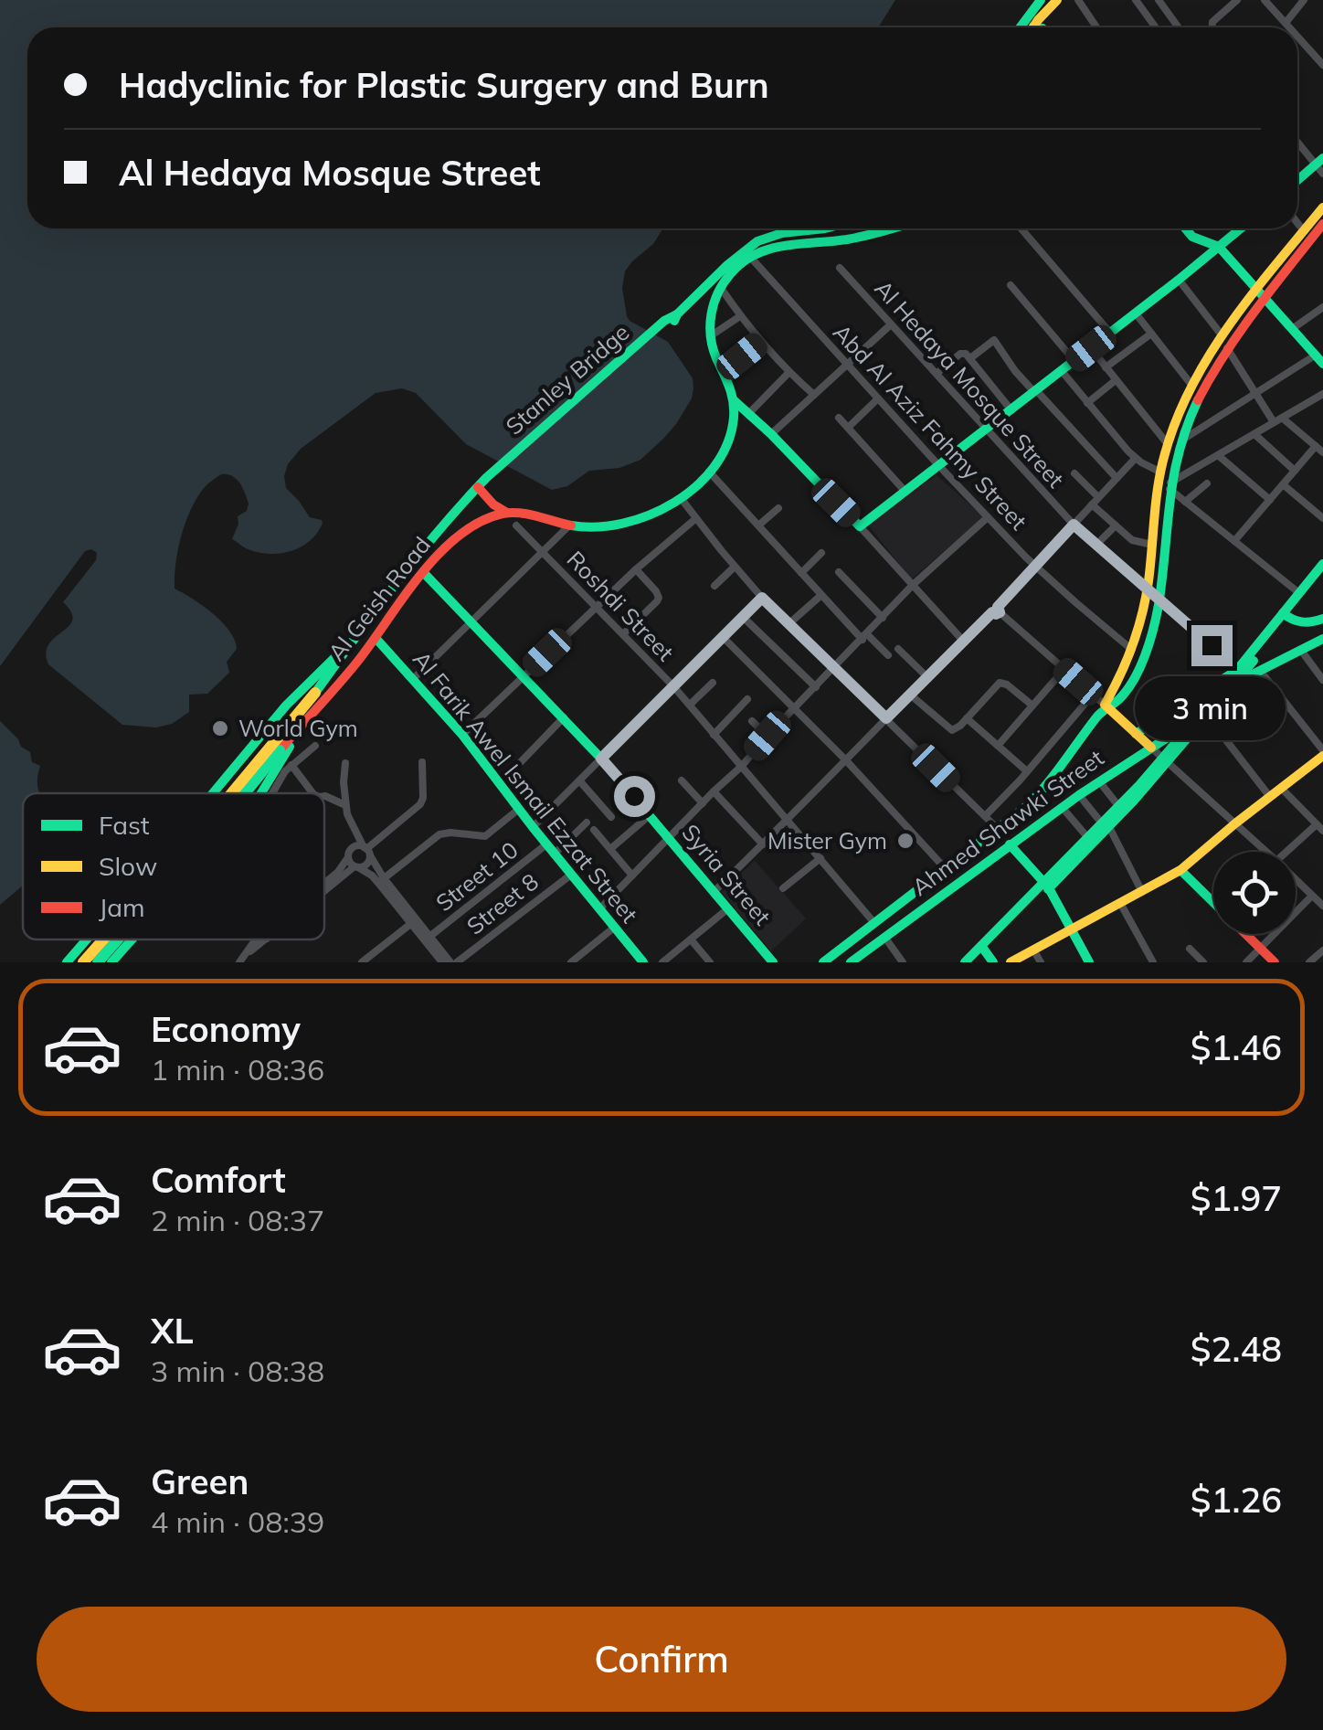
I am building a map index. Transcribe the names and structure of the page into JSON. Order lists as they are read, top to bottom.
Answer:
{
  "streets": {
    "main road": [
      "Stanley Bridge",
      "Al Geish Road",
      "Al Farik Awel Ismail Ezzat Street",
      "Ahmed Shawki Street",
      "Syria Street"
    ],
    "street": [
      "Al Hedaya Mosque Street",
      "Abd Al Aziz Fahmy Street",
      "Roshdi Street",
      "Street 10",
      "Street 8"
    ]
  },
  "crossings": [
    ["Stanley Bridge", "Al Geish Road"],
    ["Al Geish Road", "Al Farik Awel Ismail Ezzat Street"],
    ["Al Geish Road", "Syria Street"],
    ["Roshdi Street", "Ahmed Shawki Street"],
    ["Al Farik Awel Ismail Ezzat Street", "Street 10"],
    ["Al Farik Awel Ismail Ezzat Street", "Street 8"]
  ],
  "places": ["World Gym", "Mister Gym"],
  "legend": ["Fast", "Slow", "Jam"],
  "page": {
    "banner": ["Hadyclinic for Plastic Surgery and Burn", "Al Hedaya Mosque Street"],
    "bubble": "3 min",
    "list": [
      {
        "name": "Economy",
        "note": "1 min · 08:36",
        "value": "$1.46"
      },
      {
        "name": "Comfort",
        "note": "2 min · 08:37",
        "value": "$1.97"
      },
      {
        "name": "XL",
        "note": "3 min · 08:38",
        "value": "$2.48"
      },
      {
        "name": "Green",
        "note": "4 min · 08:39",
        "value": "$1.26"
      }
    ],
    "buttons": "Confirm"
  }
}
